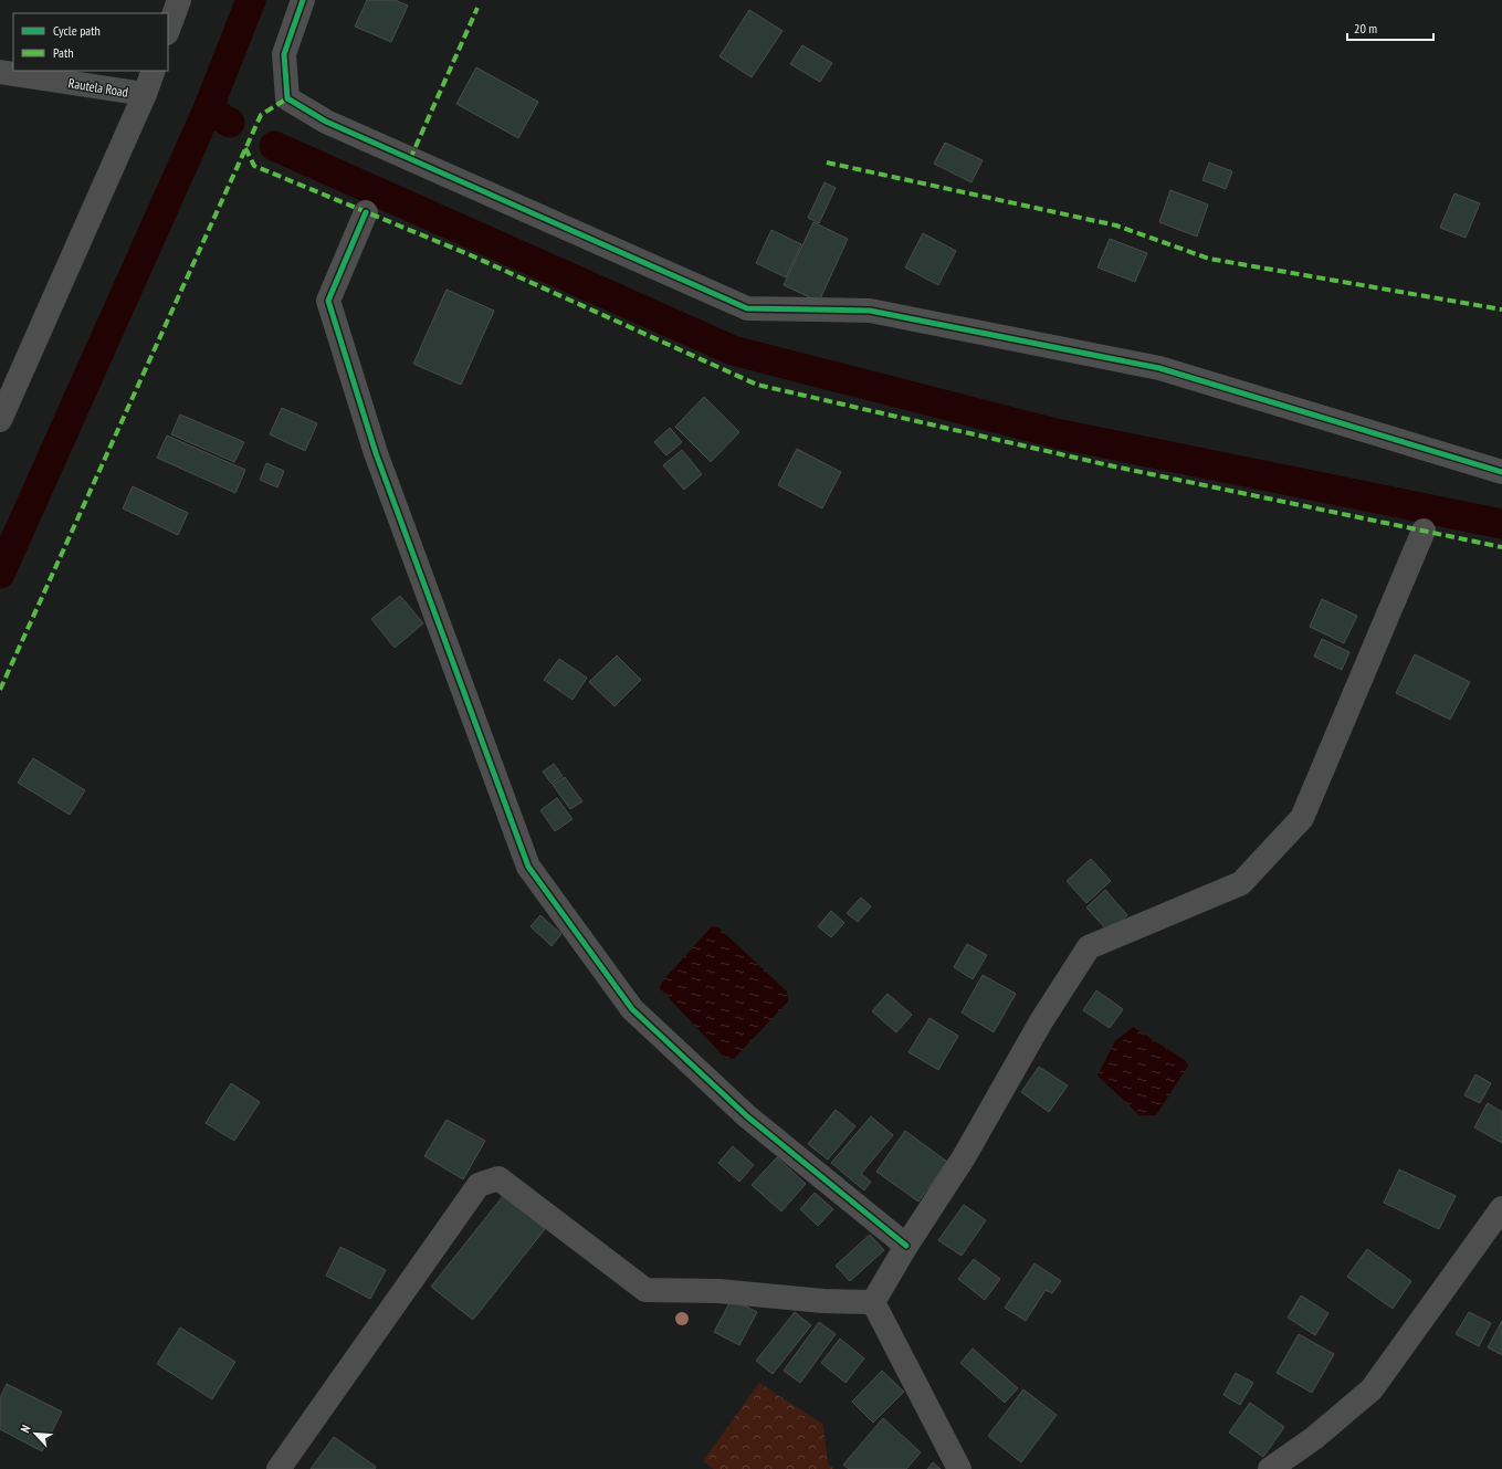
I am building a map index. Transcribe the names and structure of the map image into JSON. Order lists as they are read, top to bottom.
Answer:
{
  "streets": {
    "street": ["Rautela Road"]
  },
  "legend": ["Cycle path", "Path"],
  "scale_bar": "20 m",
  "north": "top left"
}
